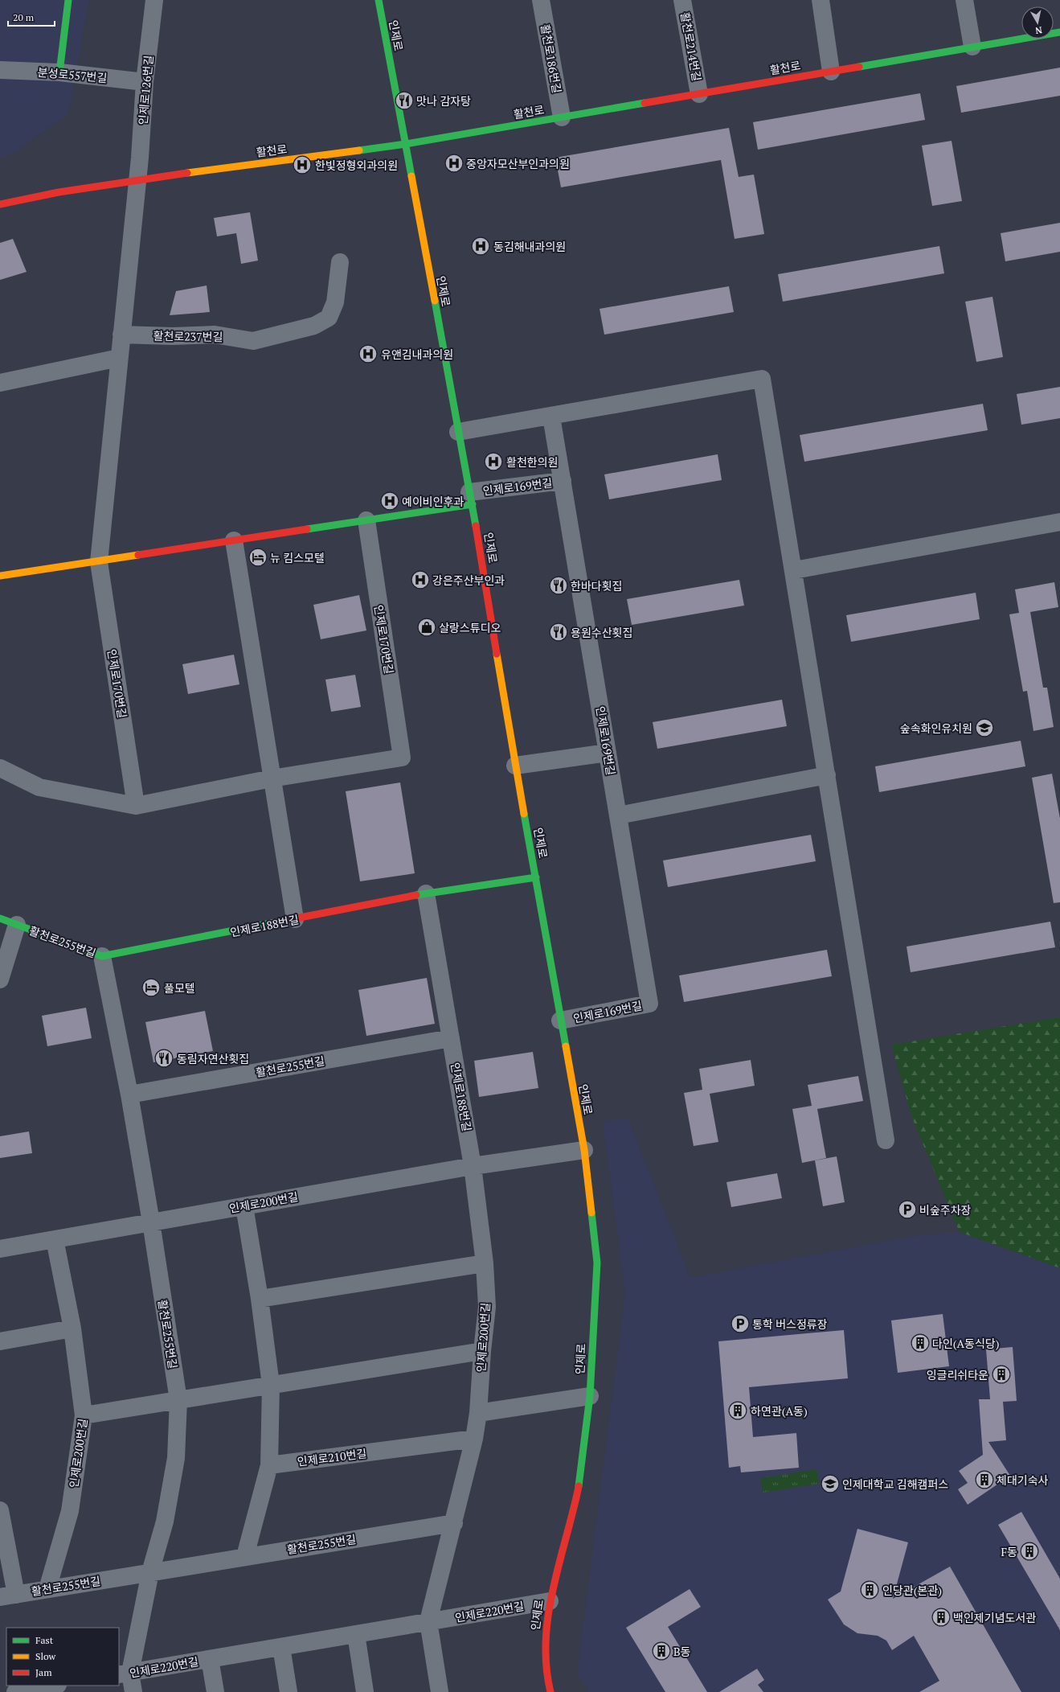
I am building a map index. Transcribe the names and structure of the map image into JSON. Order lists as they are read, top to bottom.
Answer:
{
  "streets": {
    "street": [
      "인제로",
      "활천로214번길",
      "활천로186번길",
      "활천로",
      "분성로557번길",
      "인제로126번길",
      "활천로237번길",
      "인제로169번길",
      "인제로170번길",
      "인제로188번길",
      "활천로255번길",
      "인제로200번길",
      "인제로210번길",
      "인제로220번길"
    ]
  },
  "crossings": [
    ["인제로", "활천로"],
    ["인제로", "인제로169번길"],
    ["인제로", "인제로188번길"],
    ["인제로", "인제로200번길"],
    ["인제로", "인제로220번길"],
    ["활천로214번길", "활천로"],
    ["활천로186번길", "활천로"],
    ["활천로", "인제로126번길"],
    ["분성로557번길", "인제로126번길"],
    ["인제로188번길", "활천로255번길"],
    ["인제로188번길", "인제로200번길"],
    ["활천로255번길", "인제로200번길"],
    ["활천로255번길", "인제로220번길"]
  ],
  "places": {
    "restaurant": [
      "맛나 감자탕",
      "한바다횟집",
      "용원수산횟집",
      "동림자연산횟집"
    ],
    "hospital": [
      "중앙자모산부인과의원",
      "한빛정형외과의원",
      "동김해내과의원",
      "유앤김내과의원",
      "활천한의원",
      "예이비인후과",
      "강은주산부인과"
    ],
    "hotel": ["뉴 킴스모텔", "풀모텔"],
    "shop": ["살랑스튜디오"],
    "school or university": ["숲속화인유치원", "인제대학교 김해캠퍼스"],
    "parking": ["비숲주차장", "통학 버스정류장"],
    "building": [
      "다인(A동식당)",
      "잉글리쉬타운",
      "하연관(A동)",
      "체대기숙사",
      "F동",
      "인당관(본관)",
      "백인제기념도서관",
      "B동"
    ]
  },
  "legend": ["Fast", "Slow", "Jam"],
  "scale_bar": "20 m",
  "north": "bottom"
}
